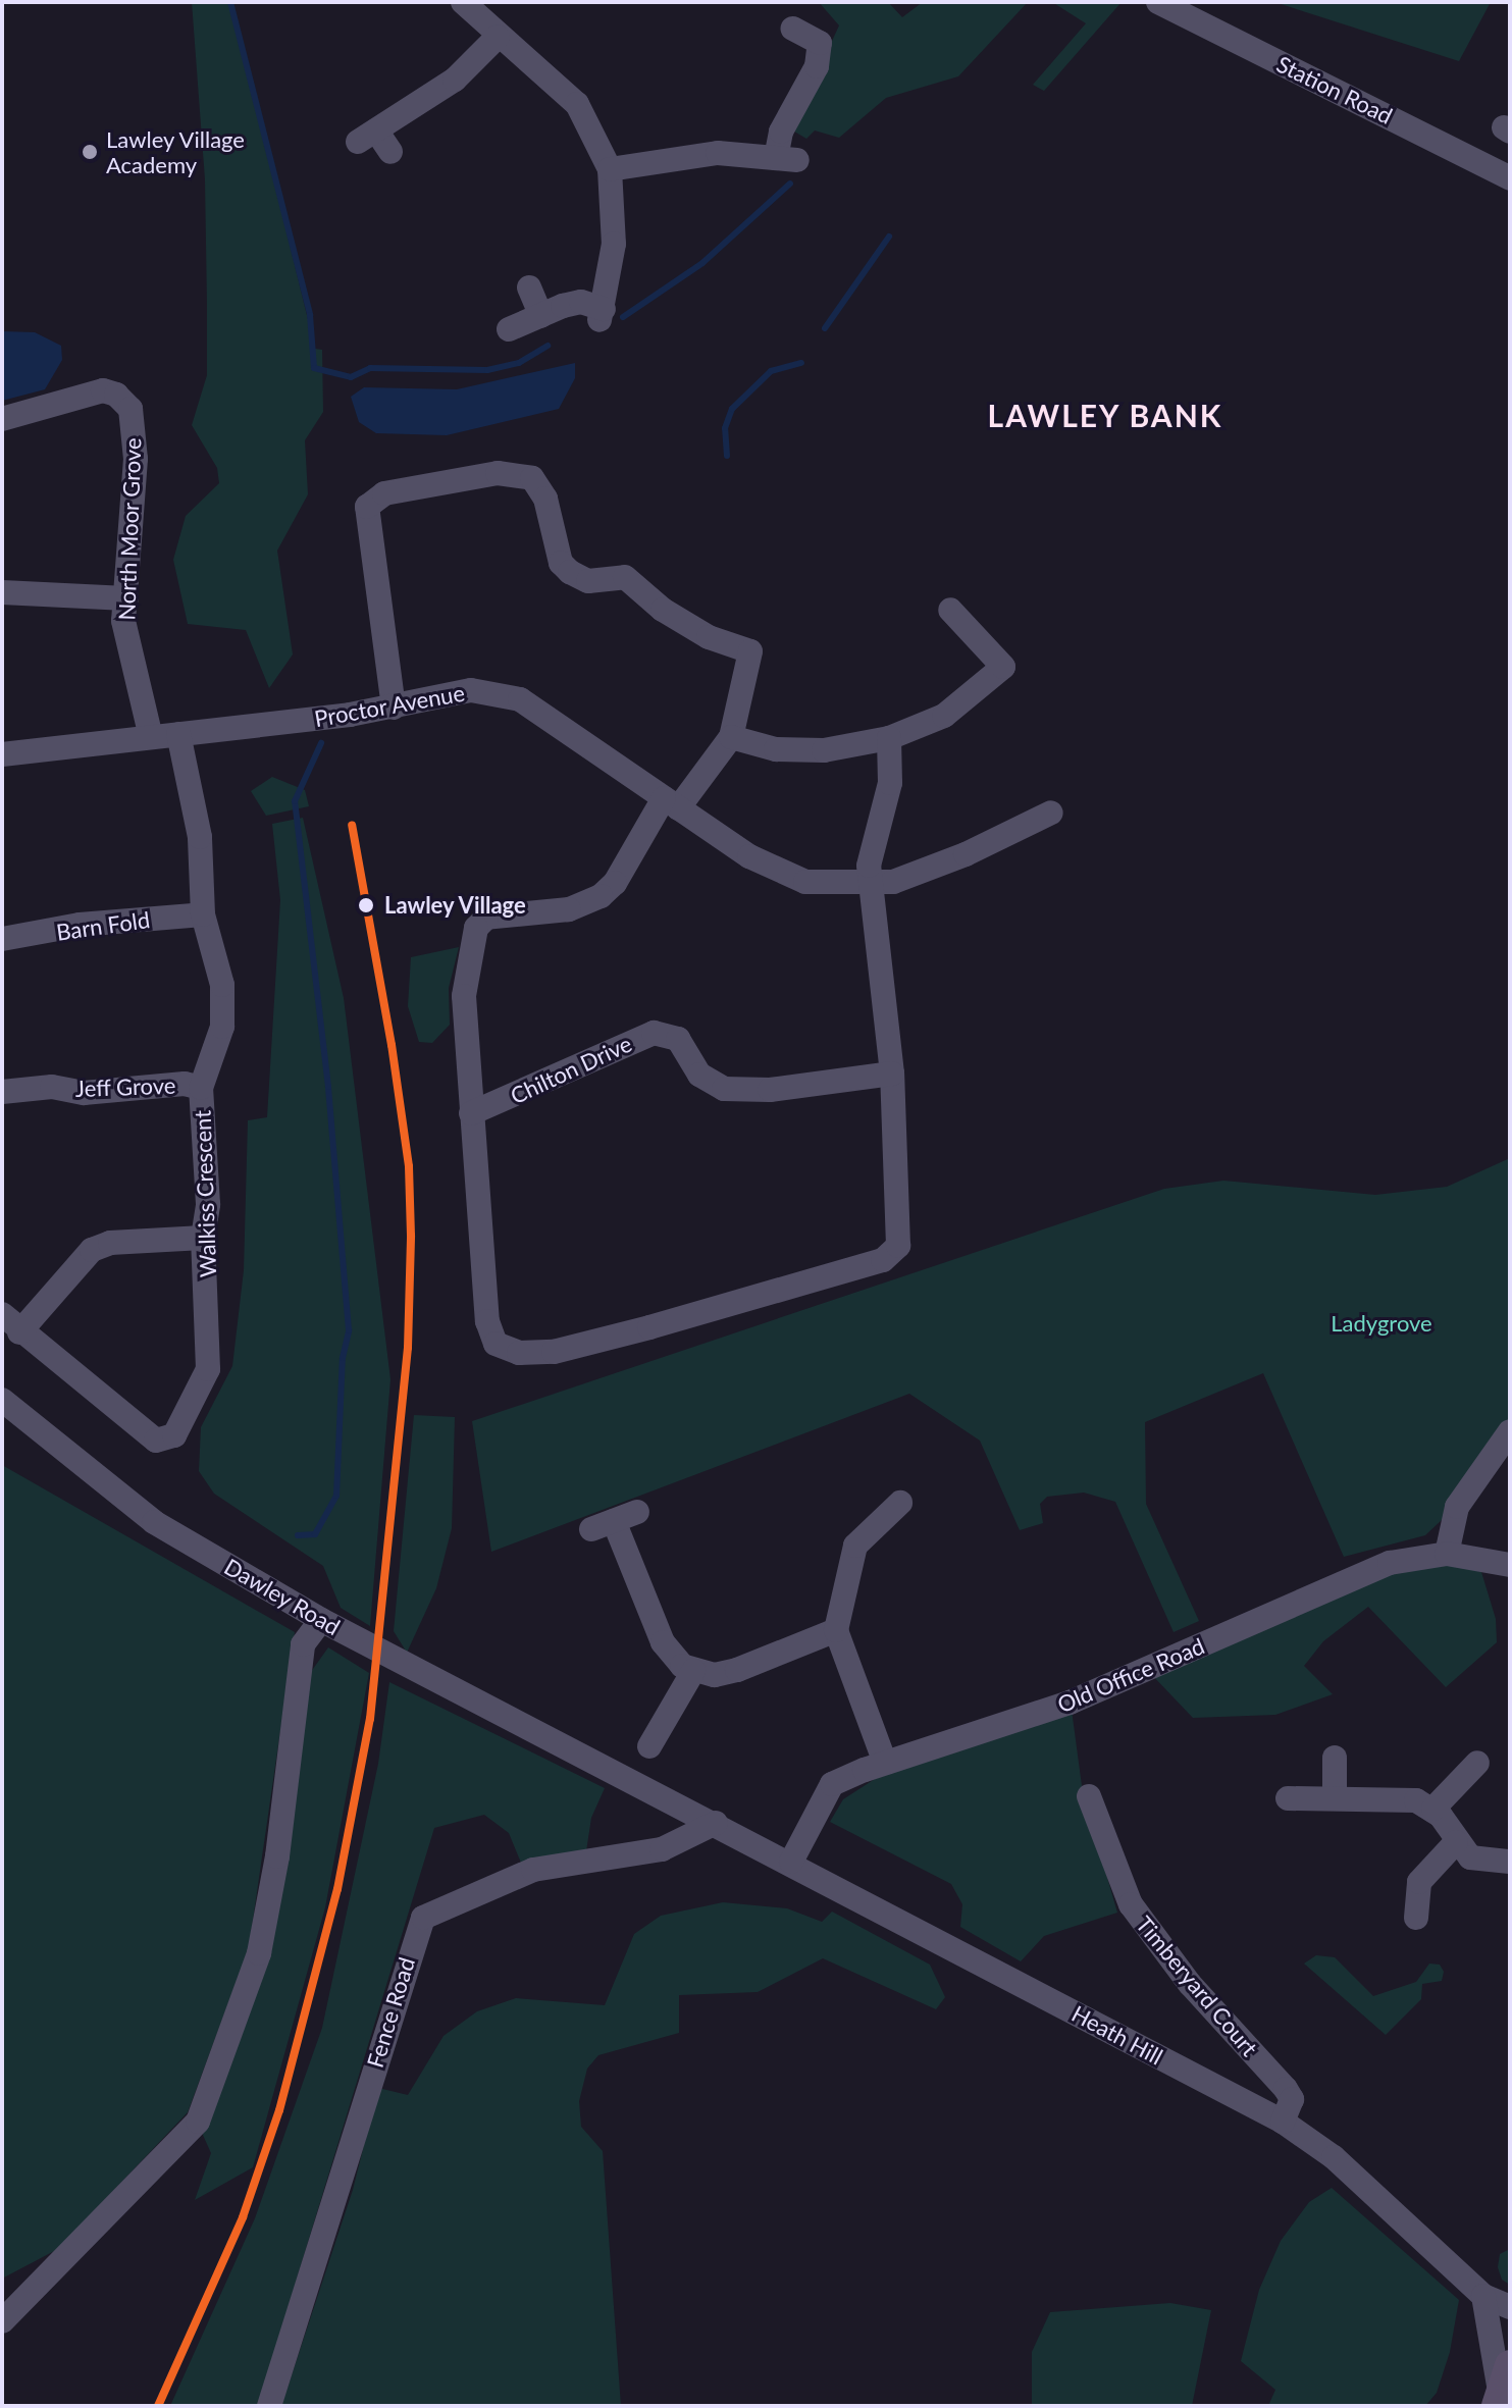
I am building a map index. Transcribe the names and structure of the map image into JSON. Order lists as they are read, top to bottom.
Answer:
{
  "streets": {
    "street": [
      "Station Road",
      "North Moor Grove",
      "Proctor Avenue",
      "Barn Fold",
      "Chilton Drive",
      "Jeff Grove",
      "Walkiss Crescent",
      "Dawley Road",
      "Old Office Road",
      "Timberyard Court",
      "Fence Road",
      "Heath Hill"
    ]
  },
  "crossings": [
    ["North Moor Grove", "Proctor Avenue"],
    ["Proctor Avenue", "Walkiss Crescent"],
    ["Barn Fold", "Walkiss Crescent"],
    ["Jeff Grove", "Walkiss Crescent"],
    ["Dawley Road", "Fence Road"],
    ["Dawley Road", "Heath Hill"],
    ["Old Office Road", "Heath Hill"],
    ["Timberyard Court", "Heath Hill"],
    ["Fence Road", "Heath Hill"]
  ],
  "districts": ["LAWLEY BANK"],
  "parks": ["Ladygrove"],
  "places": ["Lawley Village Academy", "Lawley Village"]
}
